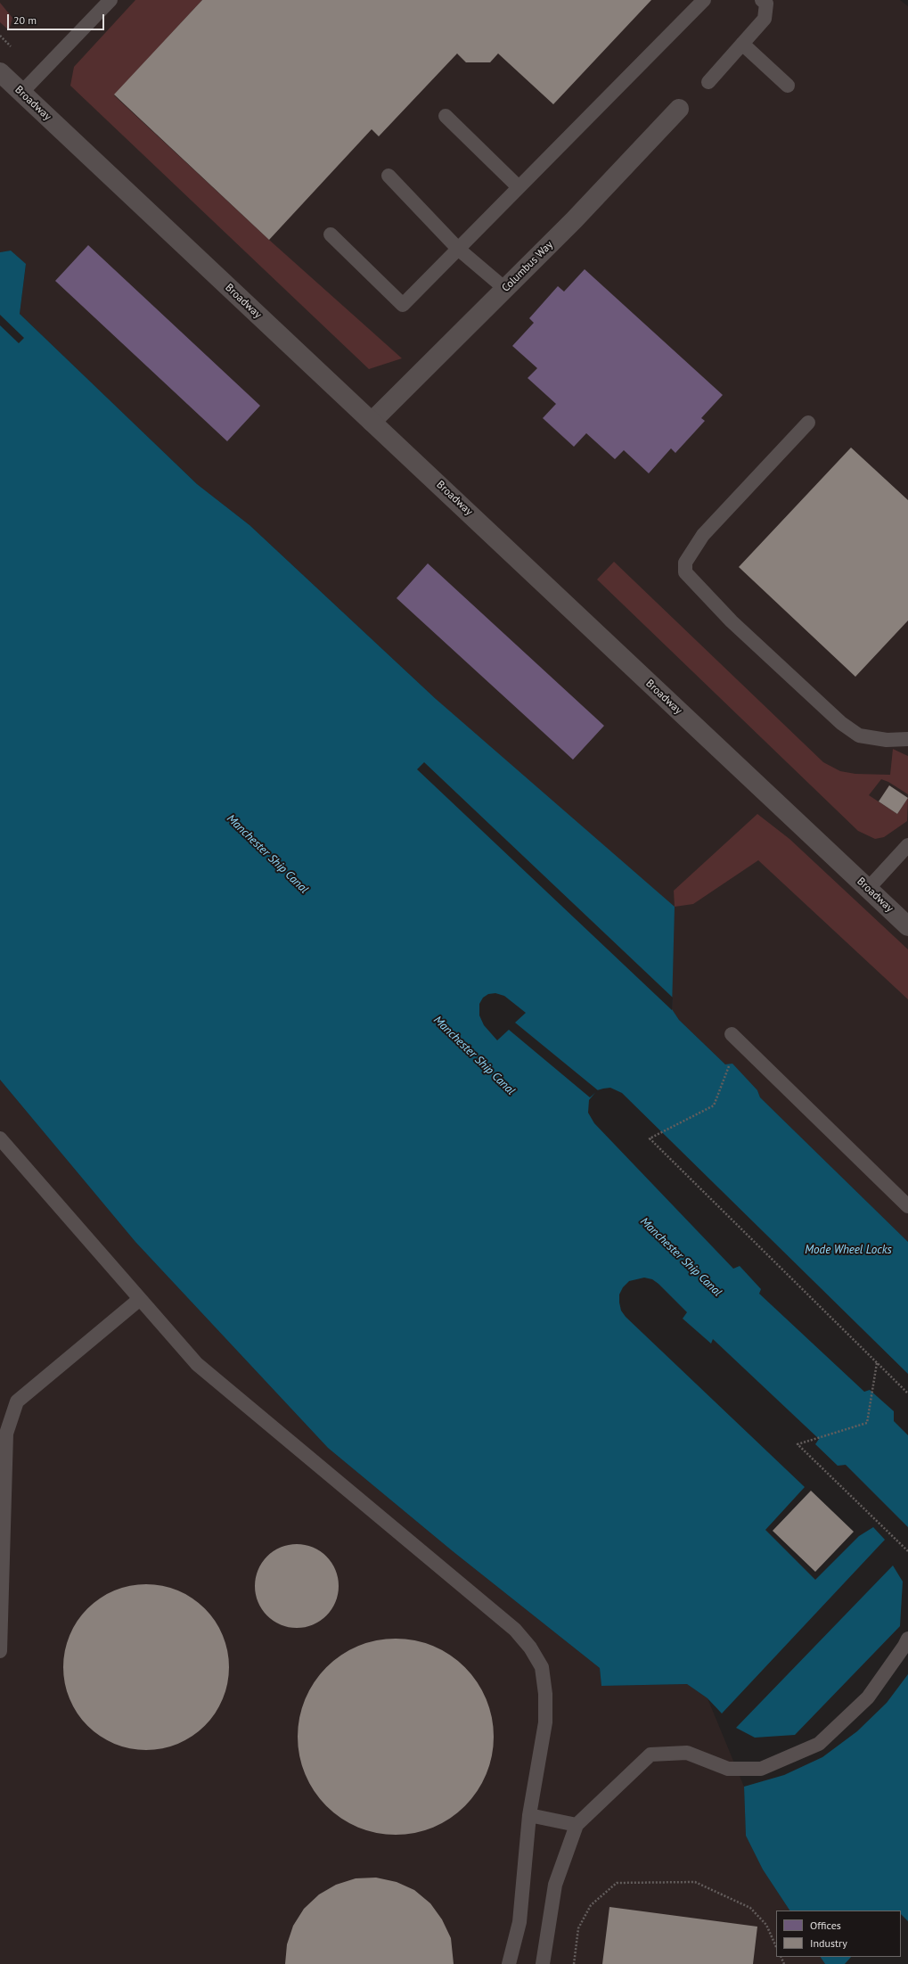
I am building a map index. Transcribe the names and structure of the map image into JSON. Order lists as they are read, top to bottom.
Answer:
{
  "streets": {
    "street": ["Broadway", "Columbus Way"]
  },
  "crossings": [
    ["Broadway", "Columbus Way"]
  ],
  "water": ["Manchester Ship Canal", "Mode Wheel Locks"],
  "legend": ["Offices", "Industry"],
  "scale_bar": "20 m"
}
